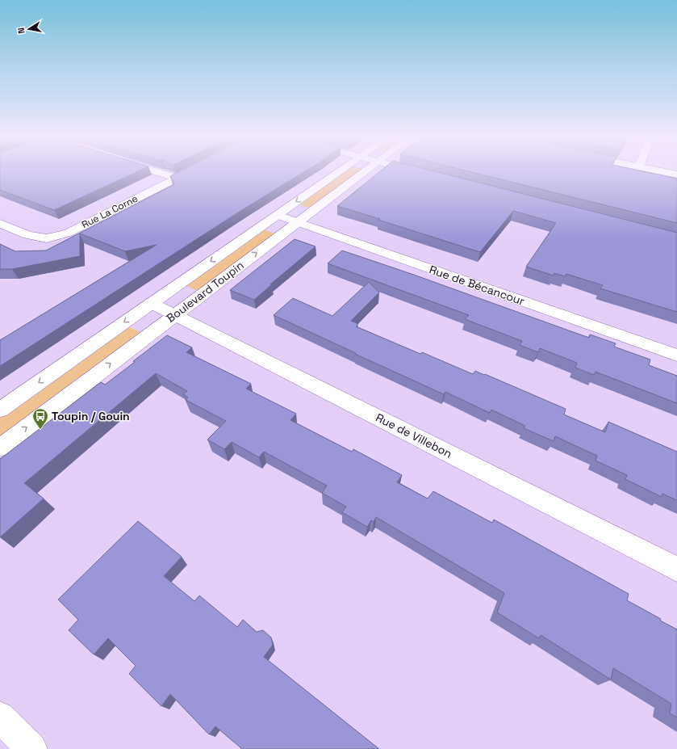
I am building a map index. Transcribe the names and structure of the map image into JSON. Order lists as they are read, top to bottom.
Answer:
{
  "streets": {
    "street": [
      "Rue La Corne",
      "Rue de Bécancour",
      "Boulevard Toupin",
      "Rue de Villebon"
    ]
  },
  "crossings": [
    ["Rue de Bécancour", "Boulevard Toupin"],
    ["Boulevard Toupin", "Rue de Villebon"]
  ],
  "places": {
    "bus stop": ["Toupin / Gouin"]
  },
  "north": "left"
}
